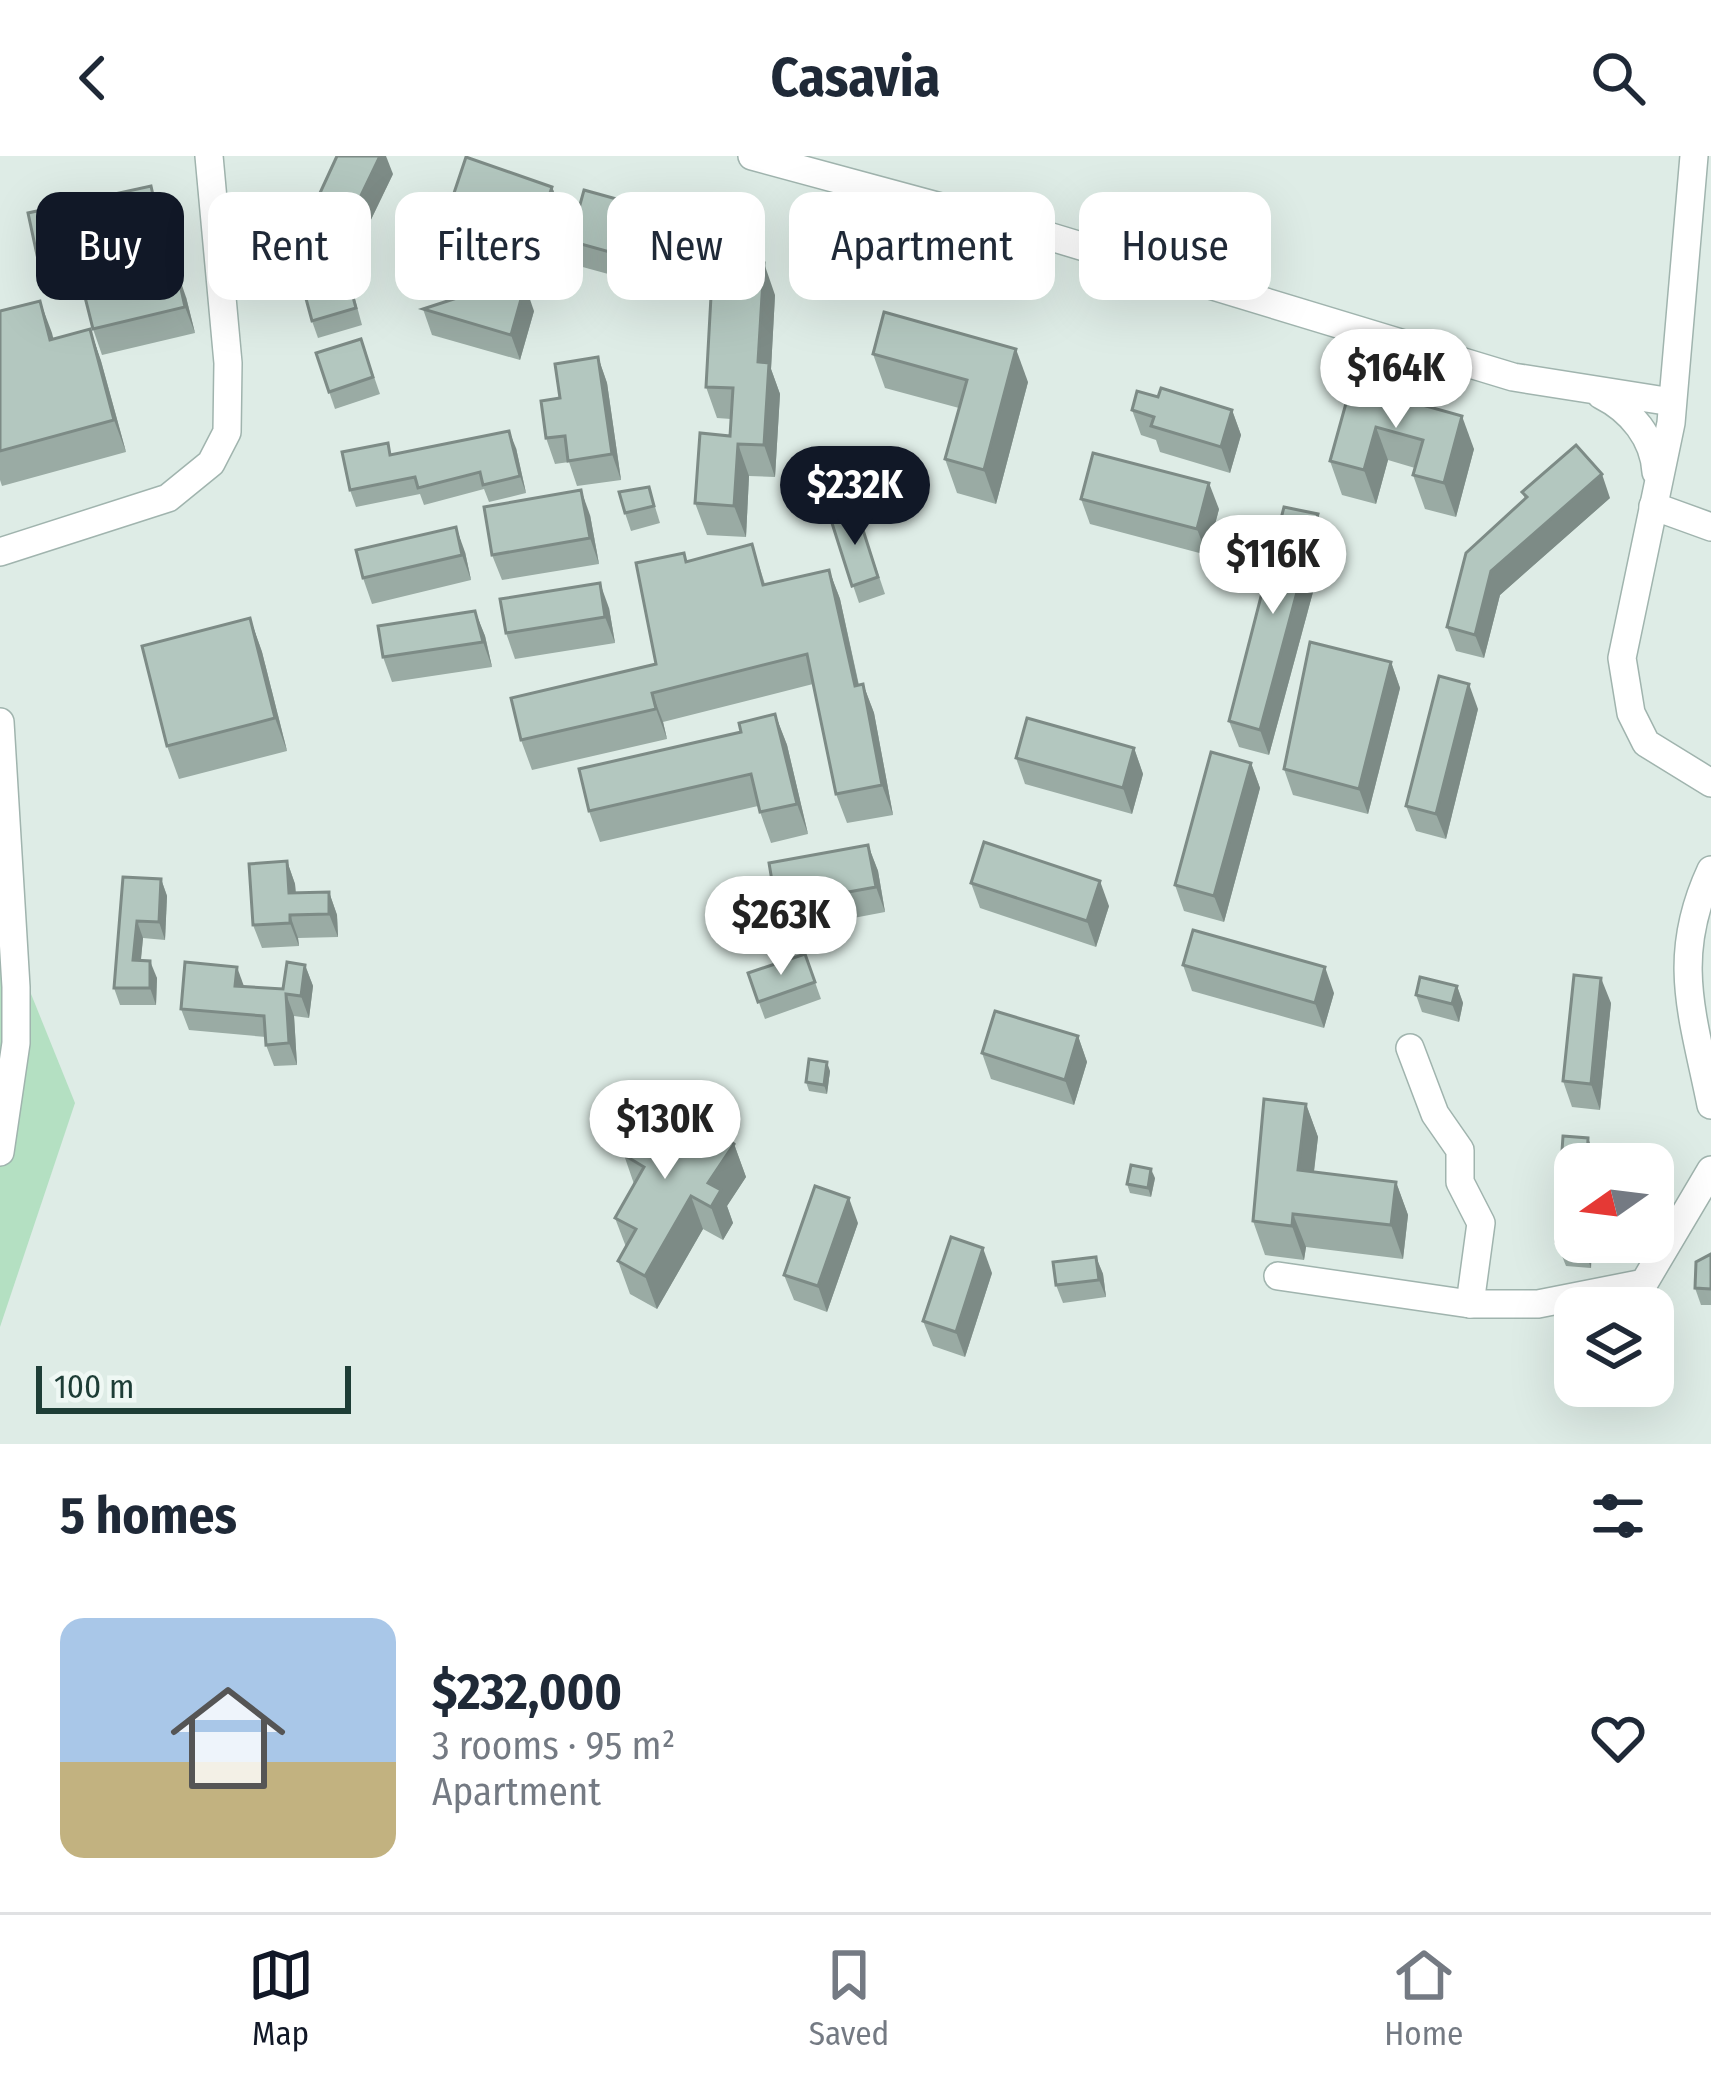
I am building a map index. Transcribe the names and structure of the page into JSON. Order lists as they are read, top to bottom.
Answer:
{
  "scale_bar": "100 m",
  "north": "left",
  "page": {
    "header": "Casavia",
    "chip": [
      "Buy",
      "Rent",
      "Filters",
      "New",
      "Apartment",
      "House"
    ],
    "price": [
      "$164K",
      "$232K",
      "$116K",
      "$263K",
      "$130K"
    ],
    "scale": "100 m",
    "heading": "5 homes",
    "list": [
      {
        "name": "$232,000",
        "note": "3 rooms · 95 m² · Apartment"
      }
    ],
    "tabs": ["Map", "Saved", "Home"]
  }
}
